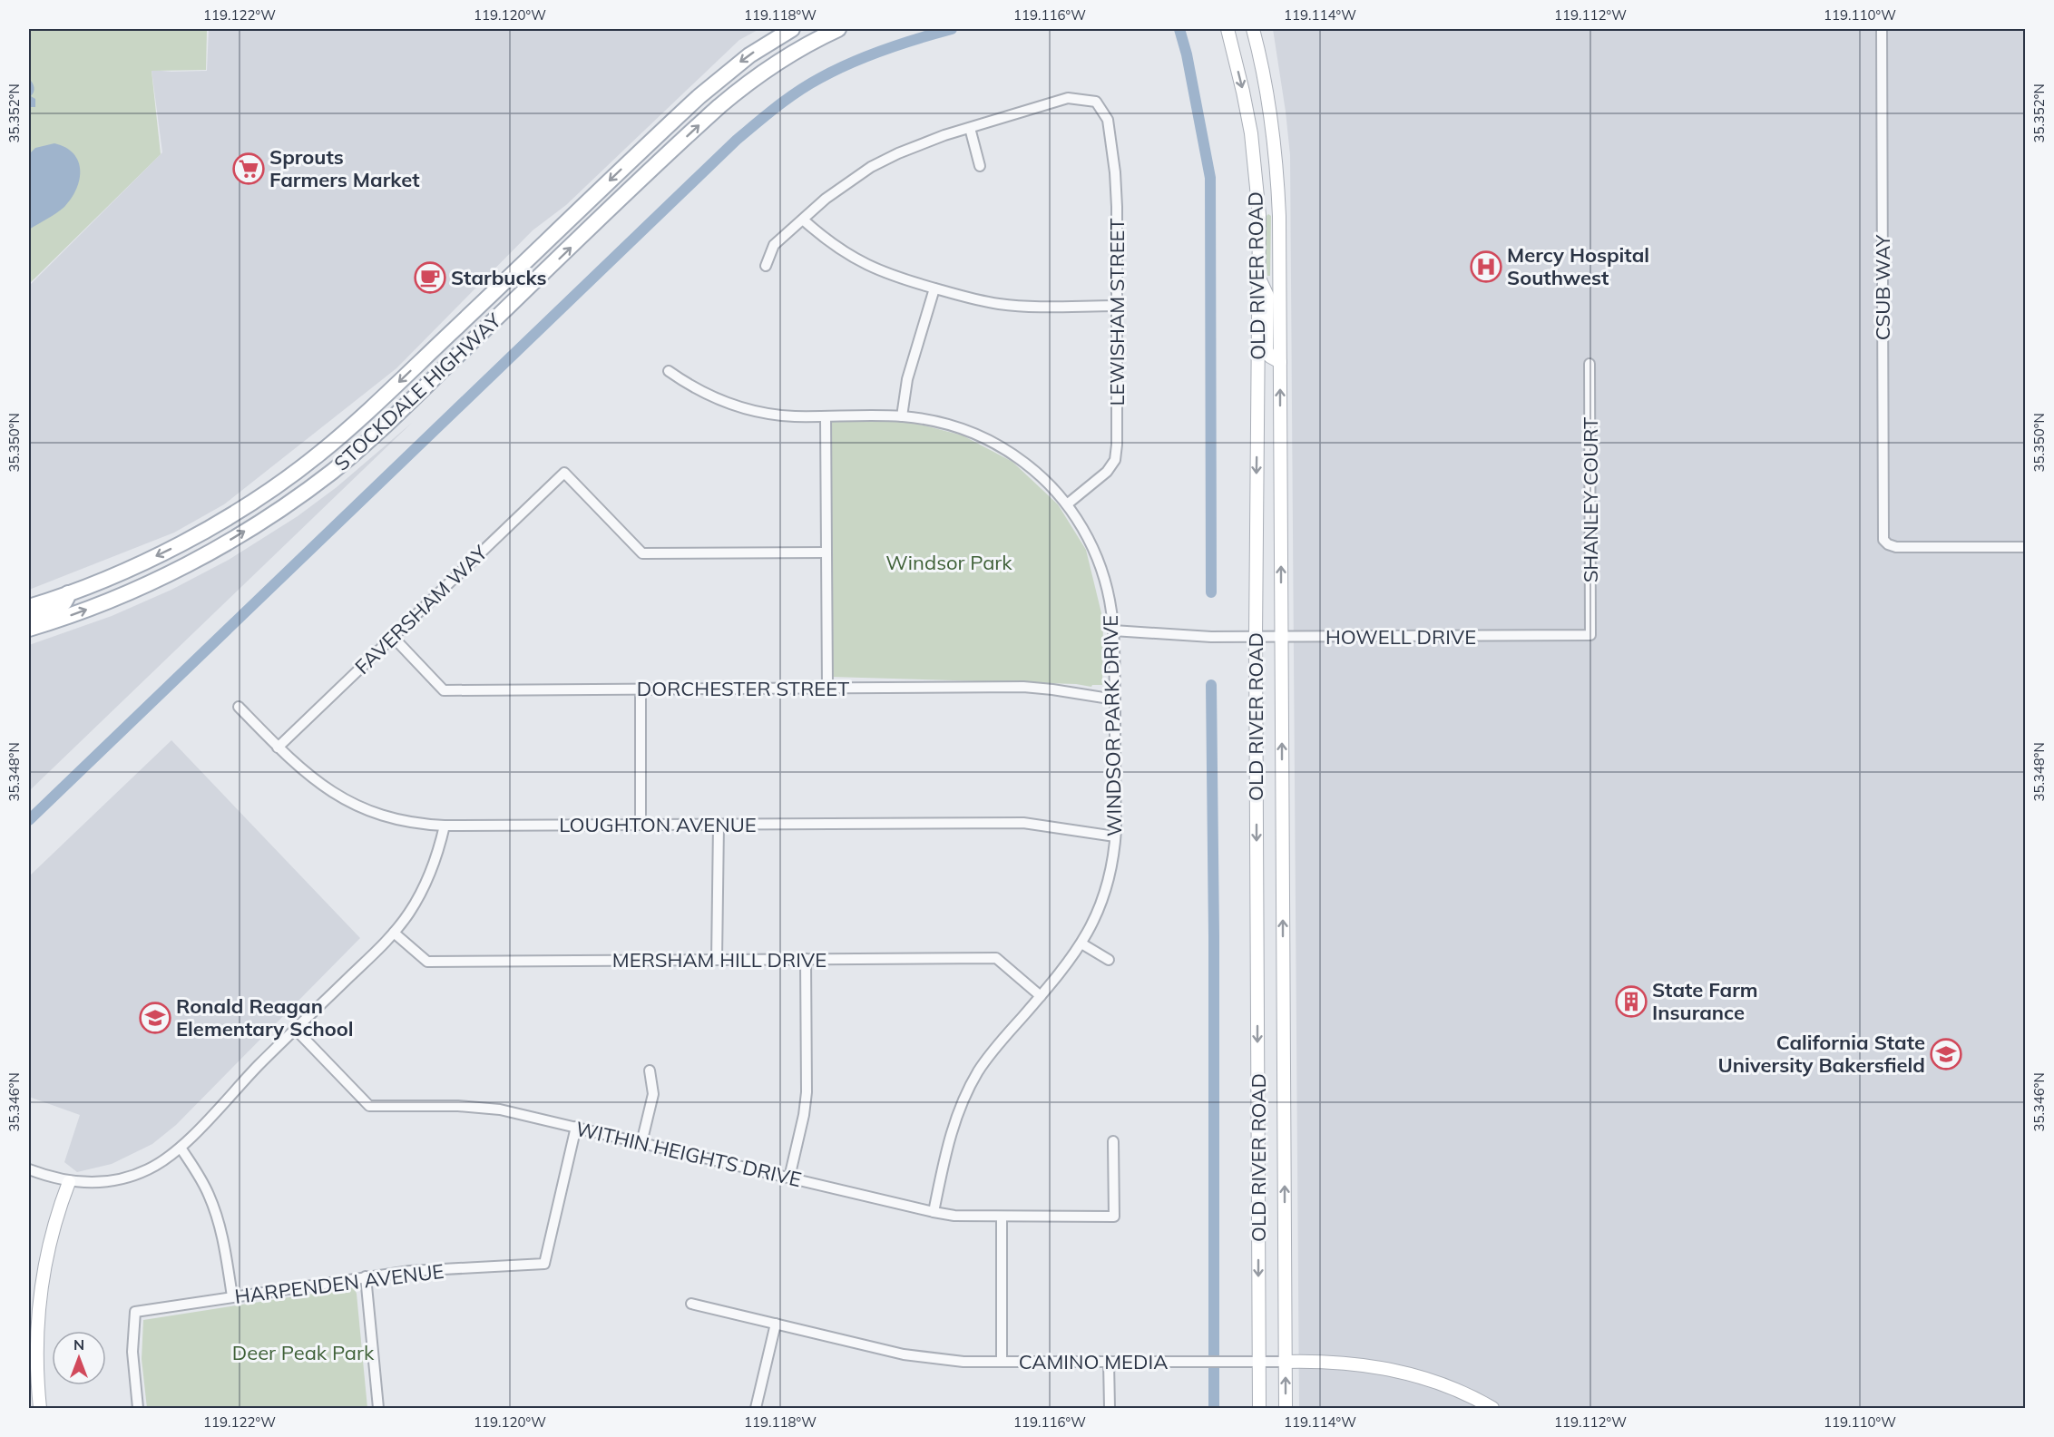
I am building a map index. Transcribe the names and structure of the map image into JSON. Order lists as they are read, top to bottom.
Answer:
{
  "streets": {
    "main road": ["OLD RIVER ROAD", "STOCKDALE HIGHWAY", "CAMINO MEDIA"],
    "street": [
      "CSUB WAY",
      "LEWISHAM STREET",
      "SHANLEY COURT",
      "FAVERSHAM WAY",
      "HOWELL DRIVE",
      "DORCHESTER STREET",
      "WINDSOR PARK DRIVE",
      "LOUGHTON AVENUE",
      "MERSHAM HILL DRIVE",
      "WITHIN HEIGHTS DRIVE",
      "HARPENDEN AVENUE"
    ]
  },
  "crossings": [
    ["OLD RIVER ROAD", "HOWELL DRIVE"],
    ["OLD RIVER ROAD", "CAMINO MEDIA"],
    ["LEWISHAM STREET", "WINDSOR PARK DRIVE"],
    ["SHANLEY COURT", "HOWELL DRIVE"],
    ["FAVERSHAM WAY", "DORCHESTER STREET"],
    ["FAVERSHAM WAY", "LOUGHTON AVENUE"],
    ["HOWELL DRIVE", "WINDSOR PARK DRIVE"],
    ["DORCHESTER STREET", "WINDSOR PARK DRIVE"],
    ["WINDSOR PARK DRIVE", "LOUGHTON AVENUE"],
    ["WINDSOR PARK DRIVE", "MERSHAM HILL DRIVE"],
    ["WINDSOR PARK DRIVE", "WITHIN HEIGHTS DRIVE"],
    ["WITHIN HEIGHTS DRIVE", "HARPENDEN AVENUE"]
  ],
  "parks": ["Windsor Park", "Deer Peak Park"],
  "places": {
    "supermarket": ["Sprouts Farmers Market"],
    "hospital": ["Mercy Hospital Southwest"],
    "cafe": ["Starbucks"],
    "building": ["State Farm Insurance"],
    "school or university": ["Ronald Reagan Elementary School", "California State University Bakersfield"]
  },
  "north": "top",
  "coordinates": [
    "119.122°W",
    "119.120°W",
    "119.118°W",
    "119.116°W",
    "119.114°W",
    "119.112°W",
    "119.110°W",
    "35.352°N",
    "35.350°N",
    "35.348°N",
    "35.346°N"
  ]
}
